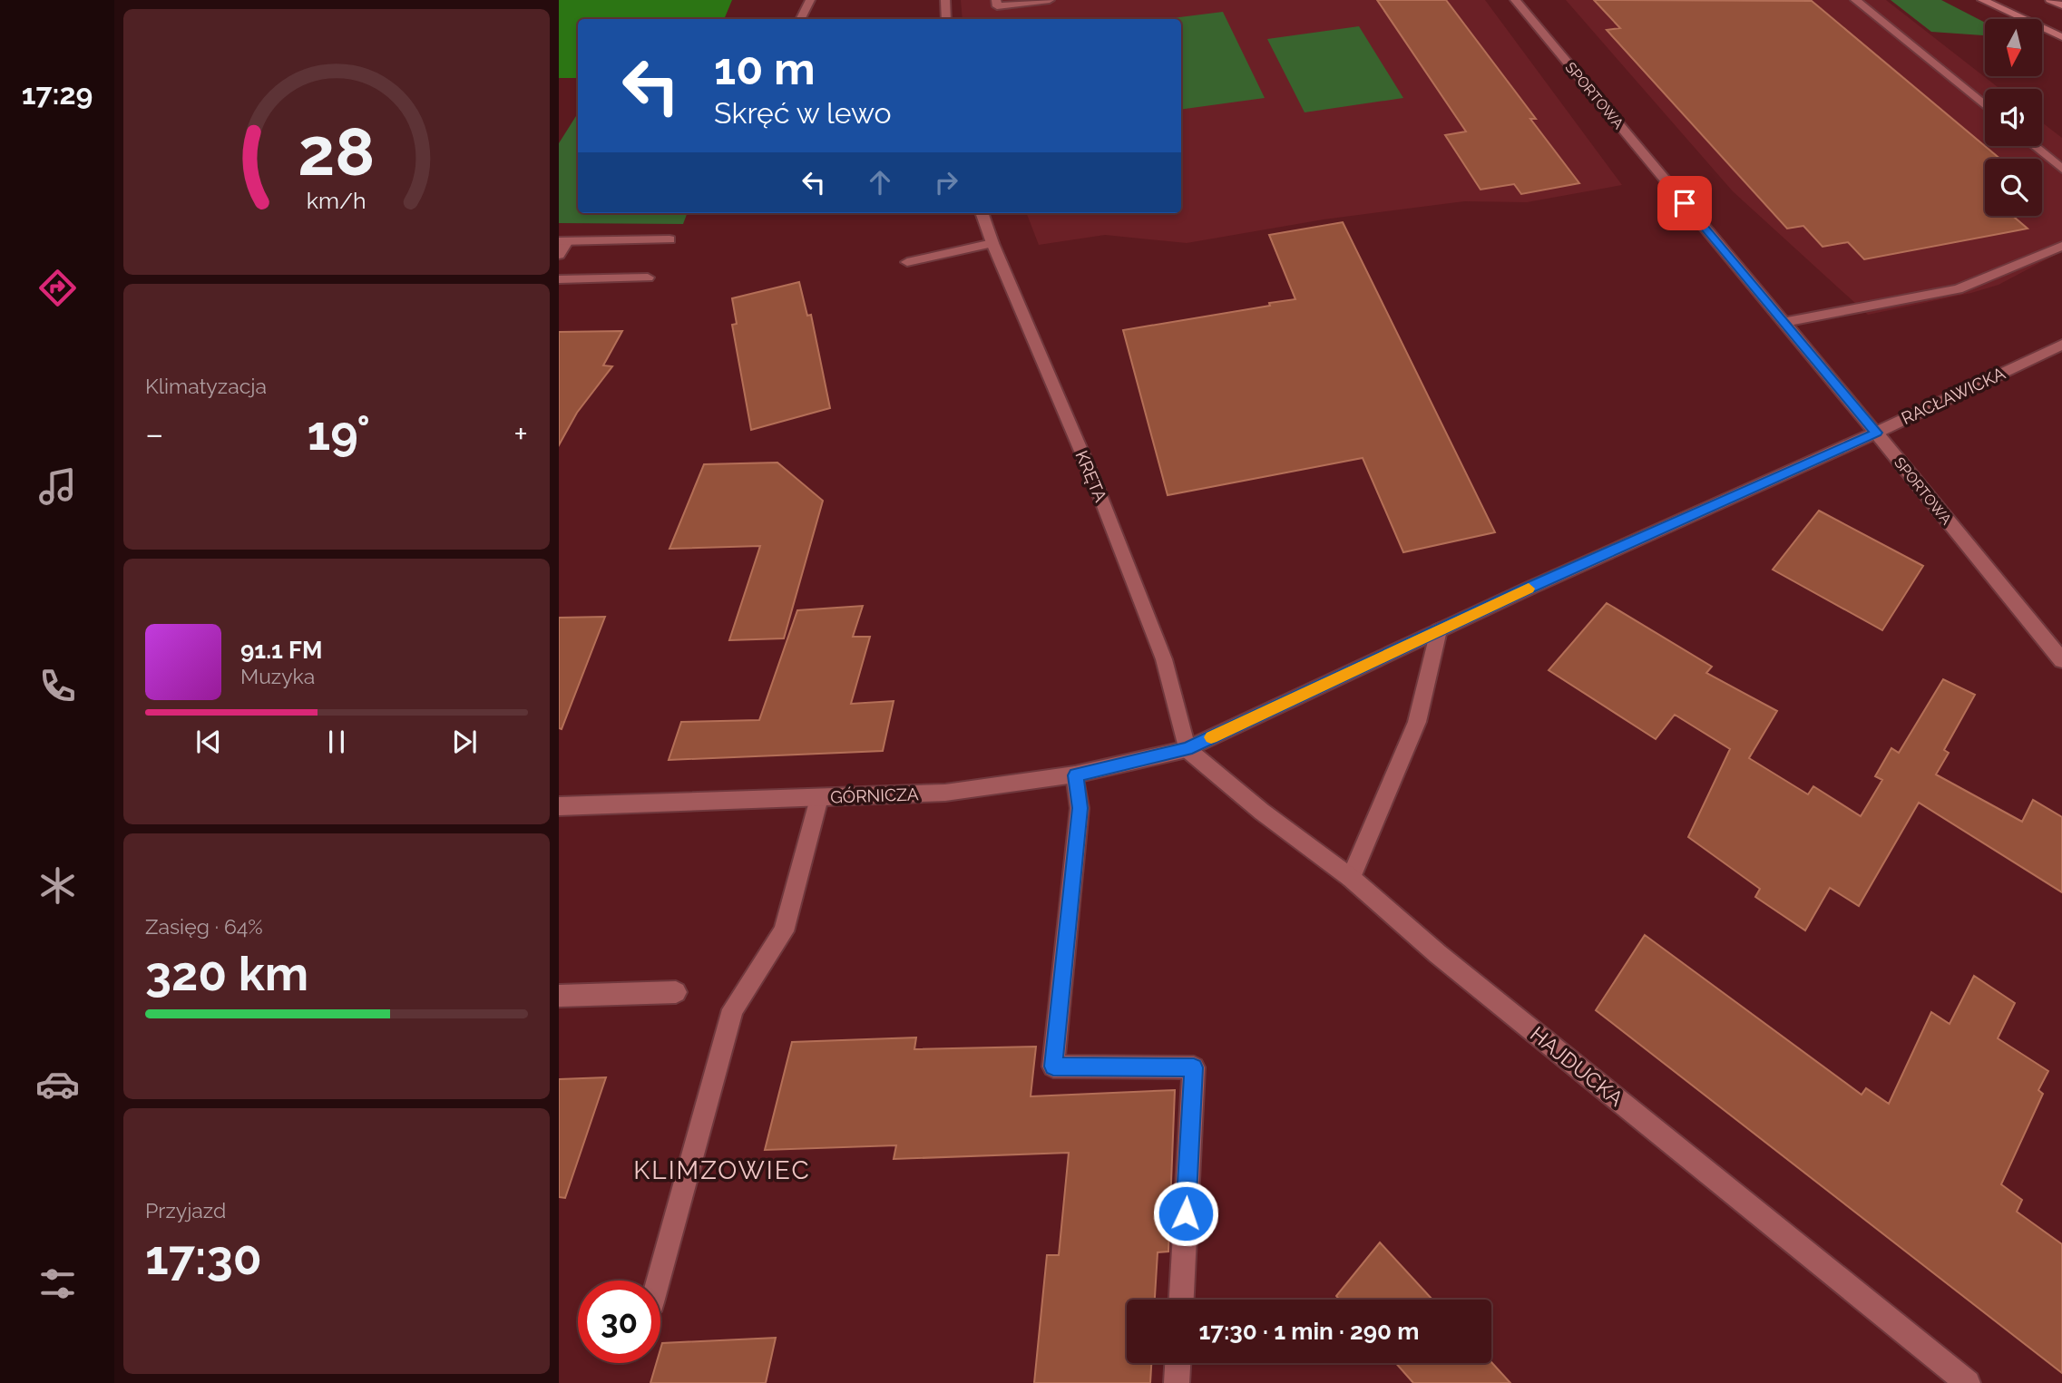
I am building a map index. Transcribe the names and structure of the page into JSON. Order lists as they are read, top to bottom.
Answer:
{
  "streets": {
    "street": [
      "SPORTOWA",
      "RACŁAWICKA",
      "KRĘTA",
      "GÓRNICZA",
      "HAJDUCKA"
    ]
  },
  "crossings": [
    ["SPORTOWA", "RACŁAWICKA"],
    ["RACŁAWICKA", "KRĘTA"],
    ["RACŁAWICKA", "GÓRNICZA"],
    ["RACŁAWICKA", "HAJDUCKA"],
    ["KRĘTA", "GÓRNICZA"],
    ["KRĘTA", "HAJDUCKA"],
    ["GÓRNICZA", "HAJDUCKA"]
  ],
  "districts": ["KLIMZOWIEC"],
  "north": "bottom",
  "page": {
    "tabs": "17:29",
    "turn": ["10 m", "Skręć w lewo"],
    "tile": [
      "Klimatyzacja",
      ["Zasięg · 64%", "320 km"],
      ["Przyjazd", "17:30"]
    ],
    "heat": ["−", "19°", "+"],
    "song": ["91.1 FM", "Muzyka"],
    "limit": "30",
    "trip": "17:30 · 1 min · 290 m",
    "gauge": ["28", "km/h"]
  }
}
